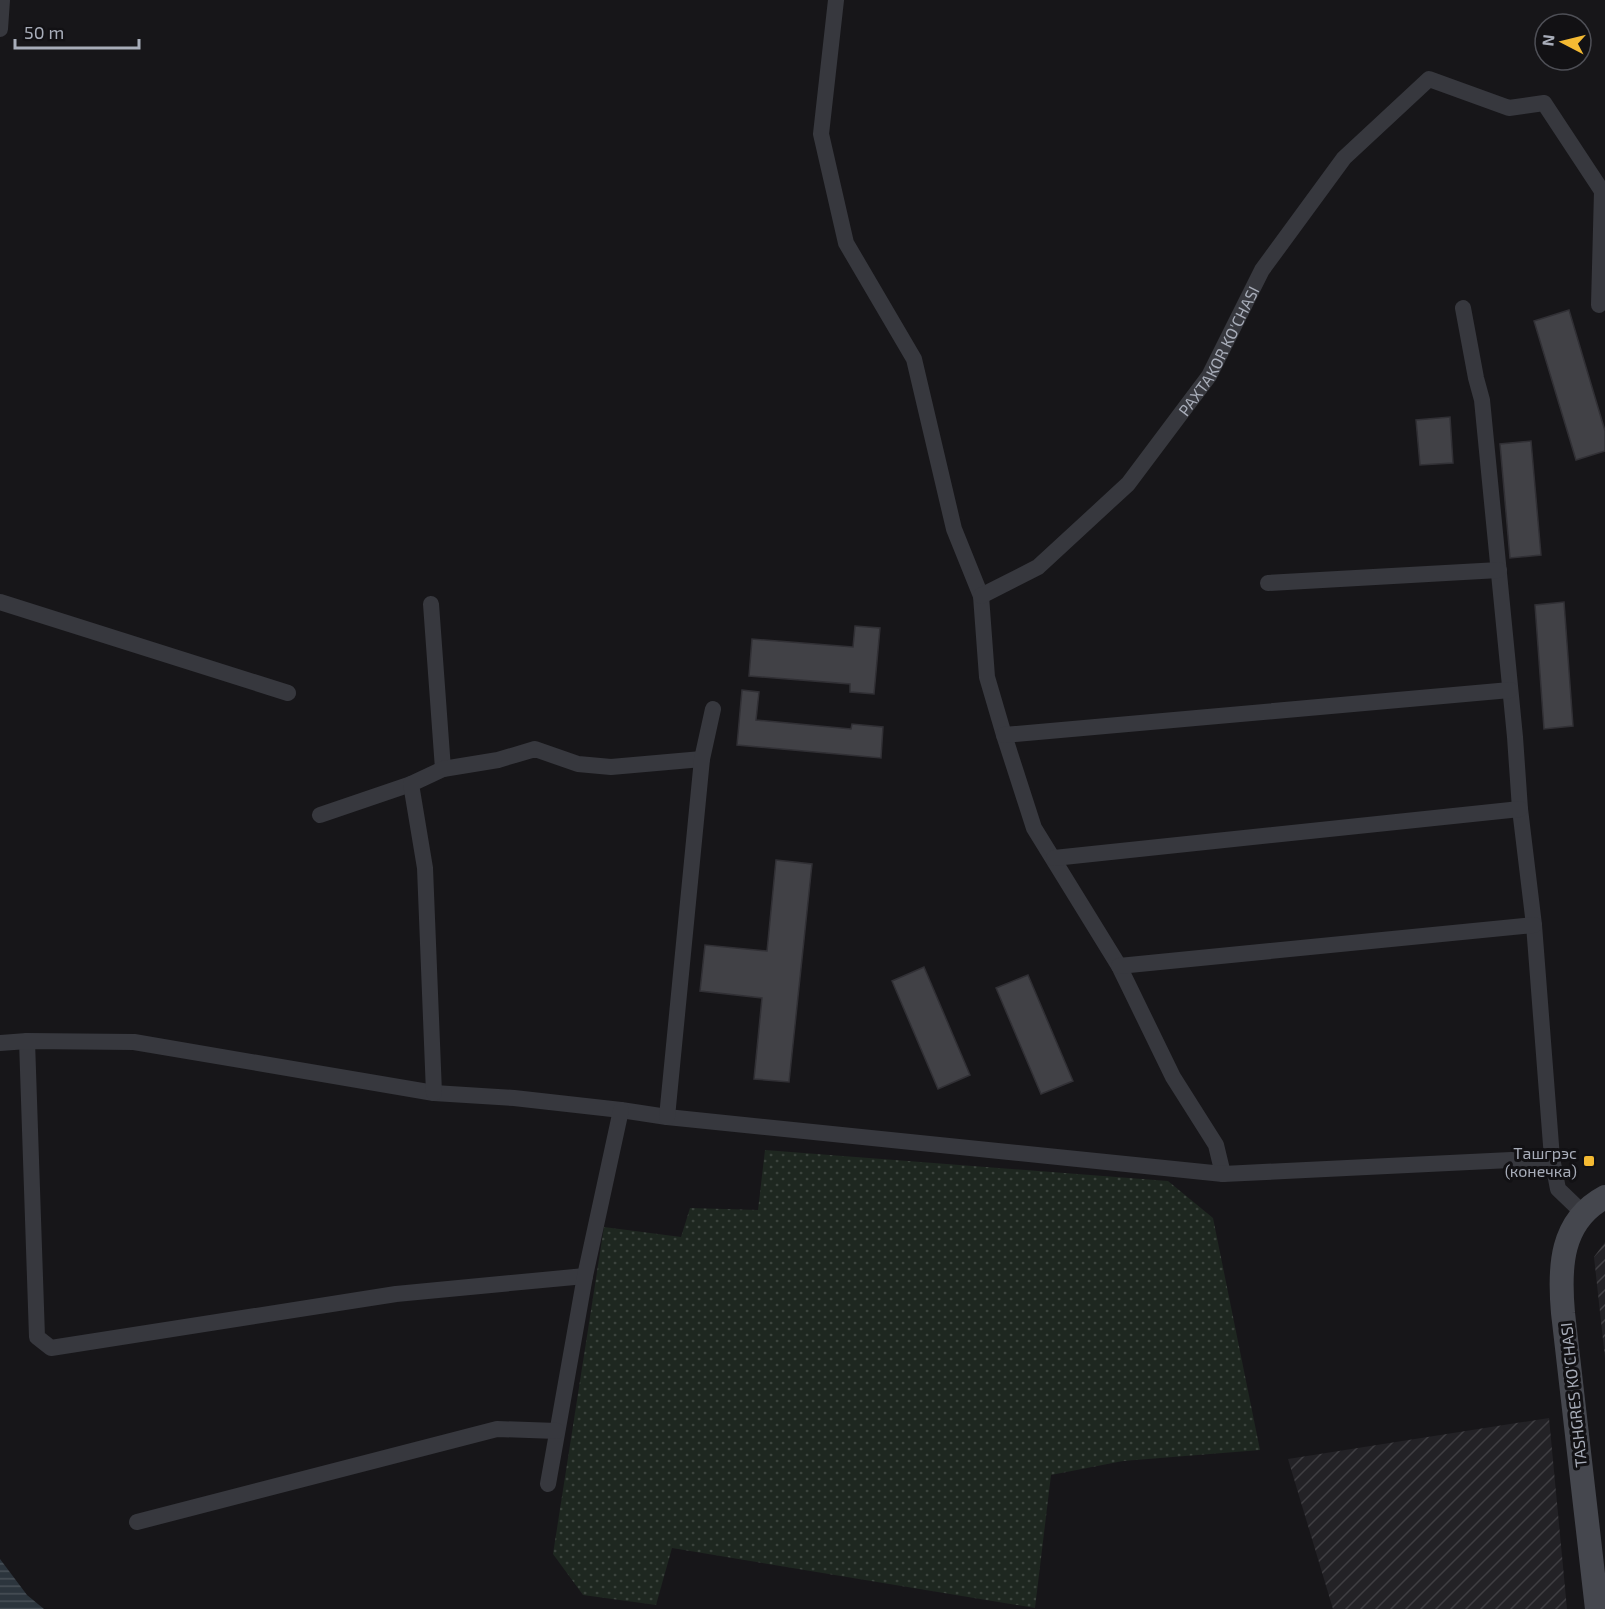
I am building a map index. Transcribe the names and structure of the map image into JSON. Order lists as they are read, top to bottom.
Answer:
{
  "streets": {
    "main road": ["TASHGRES KO'CHASI"],
    "street": ["PAXTAKOR KO'CHASI"]
  },
  "places": {
    "transit": ["Ташгрэс (конечка)"]
  },
  "scale_bar": "50 m",
  "north": "left"
}
